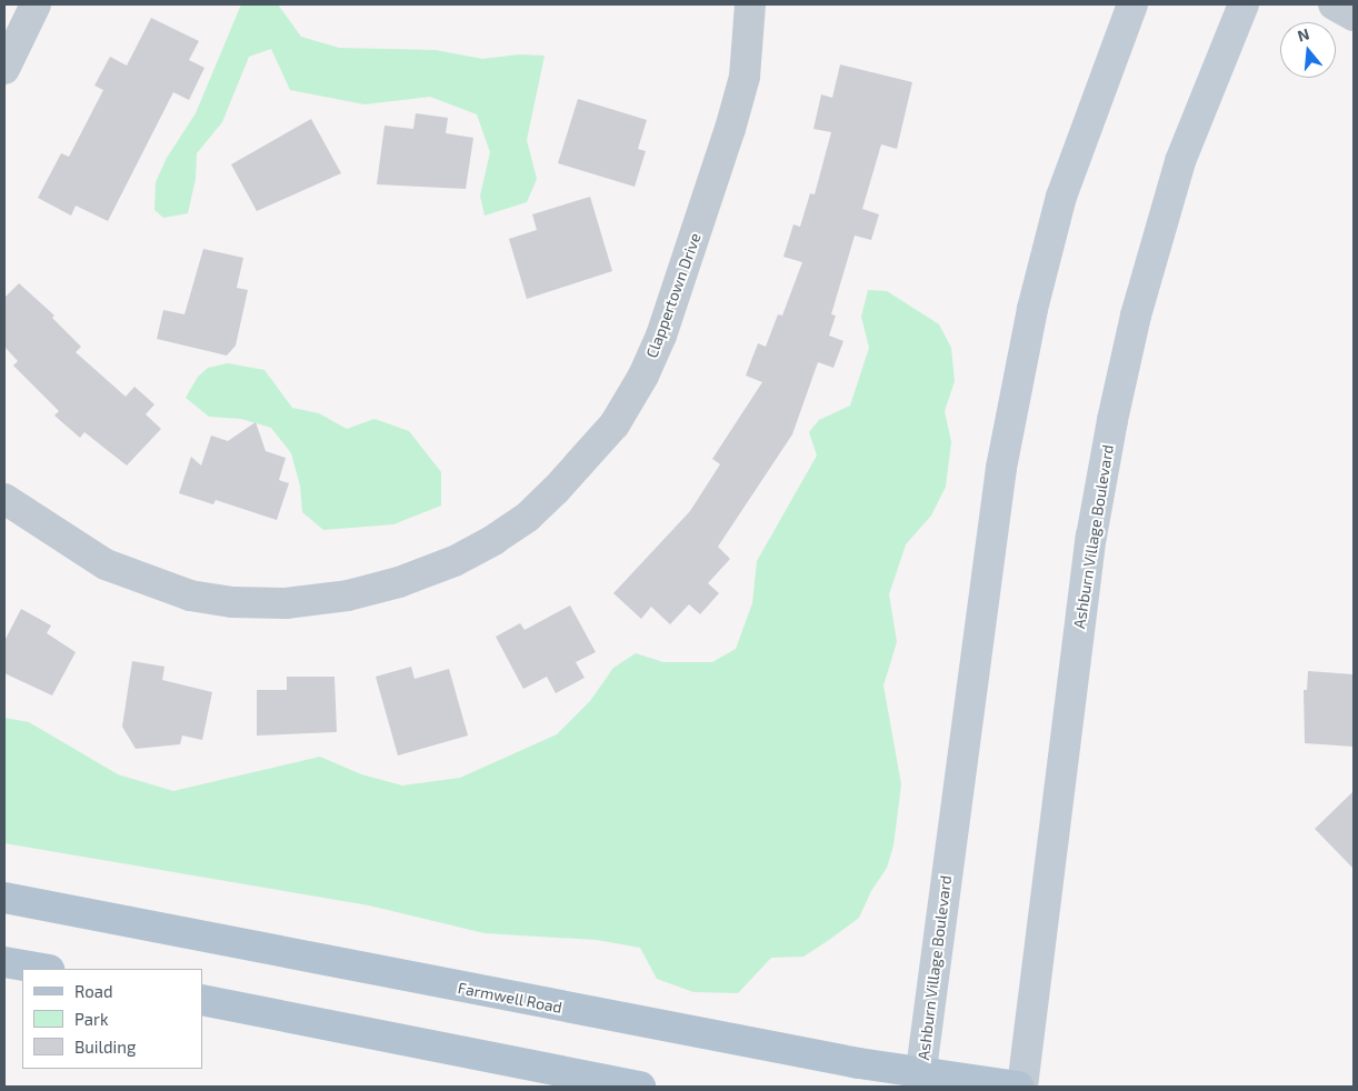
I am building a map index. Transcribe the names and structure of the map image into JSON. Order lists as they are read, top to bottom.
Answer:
{
  "streets": {
    "main road": ["Ashburn Village Boulevard", "Farmwell Road"],
    "street": ["Clappertown Drive"]
  },
  "crossings": [
    ["Ashburn Village Boulevard", "Farmwell Road"]
  ],
  "legend": ["Road", "Park", "Building"],
  "north": "top"
}
